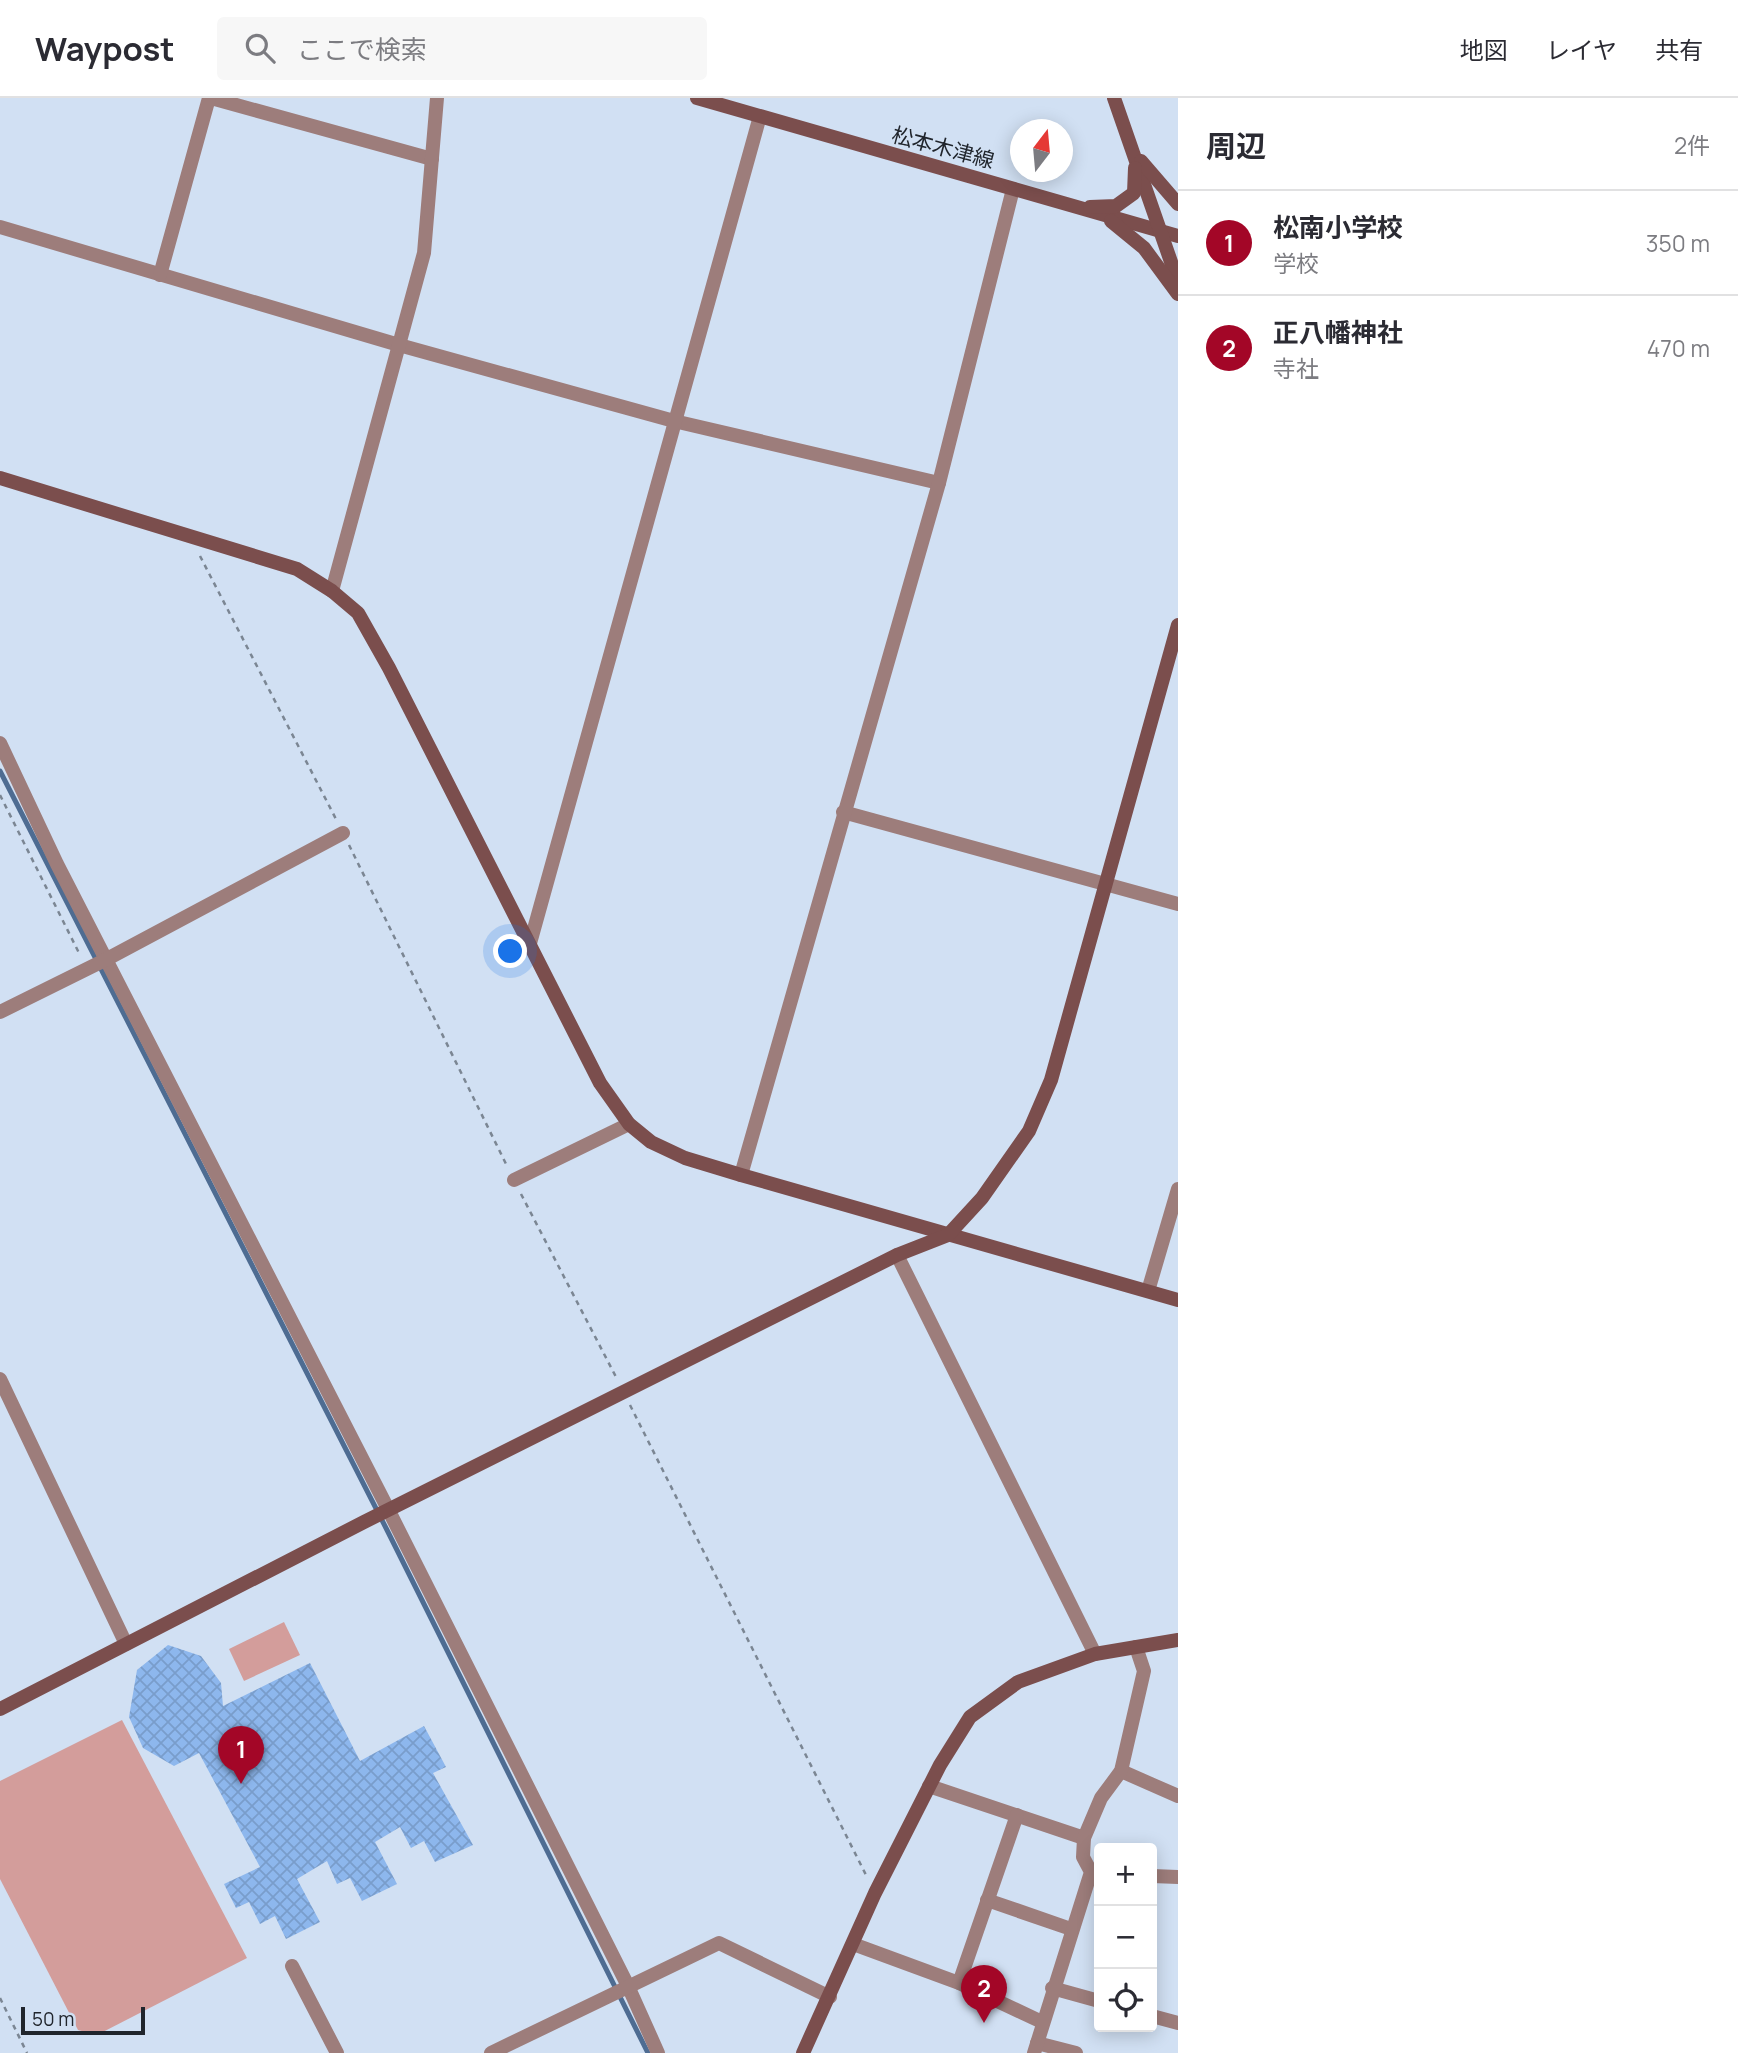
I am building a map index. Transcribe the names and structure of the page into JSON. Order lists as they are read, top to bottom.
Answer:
{
  "streets": {
    "street": ["松本木津線"]
  },
  "scale_bar": "50 m",
  "north": "top",
  "page": {
    "header": "Waypost",
    "search": "ここで検索",
    "nav": ["地図", "レイヤ", "共有"],
    "heading": ["周辺", "2件"],
    "list": [
      {
        "mark": "1",
        "name": "松南小学校",
        "note": "学校",
        "value": "350 m"
      },
      {
        "mark": "2",
        "name": "正八幡神社",
        "note": "寺社",
        "value": "470 m"
      }
    ],
    "pins": ["1", "2"],
    "map_buttons": ["+", "−"],
    "scale": "50 m"
  }
}
